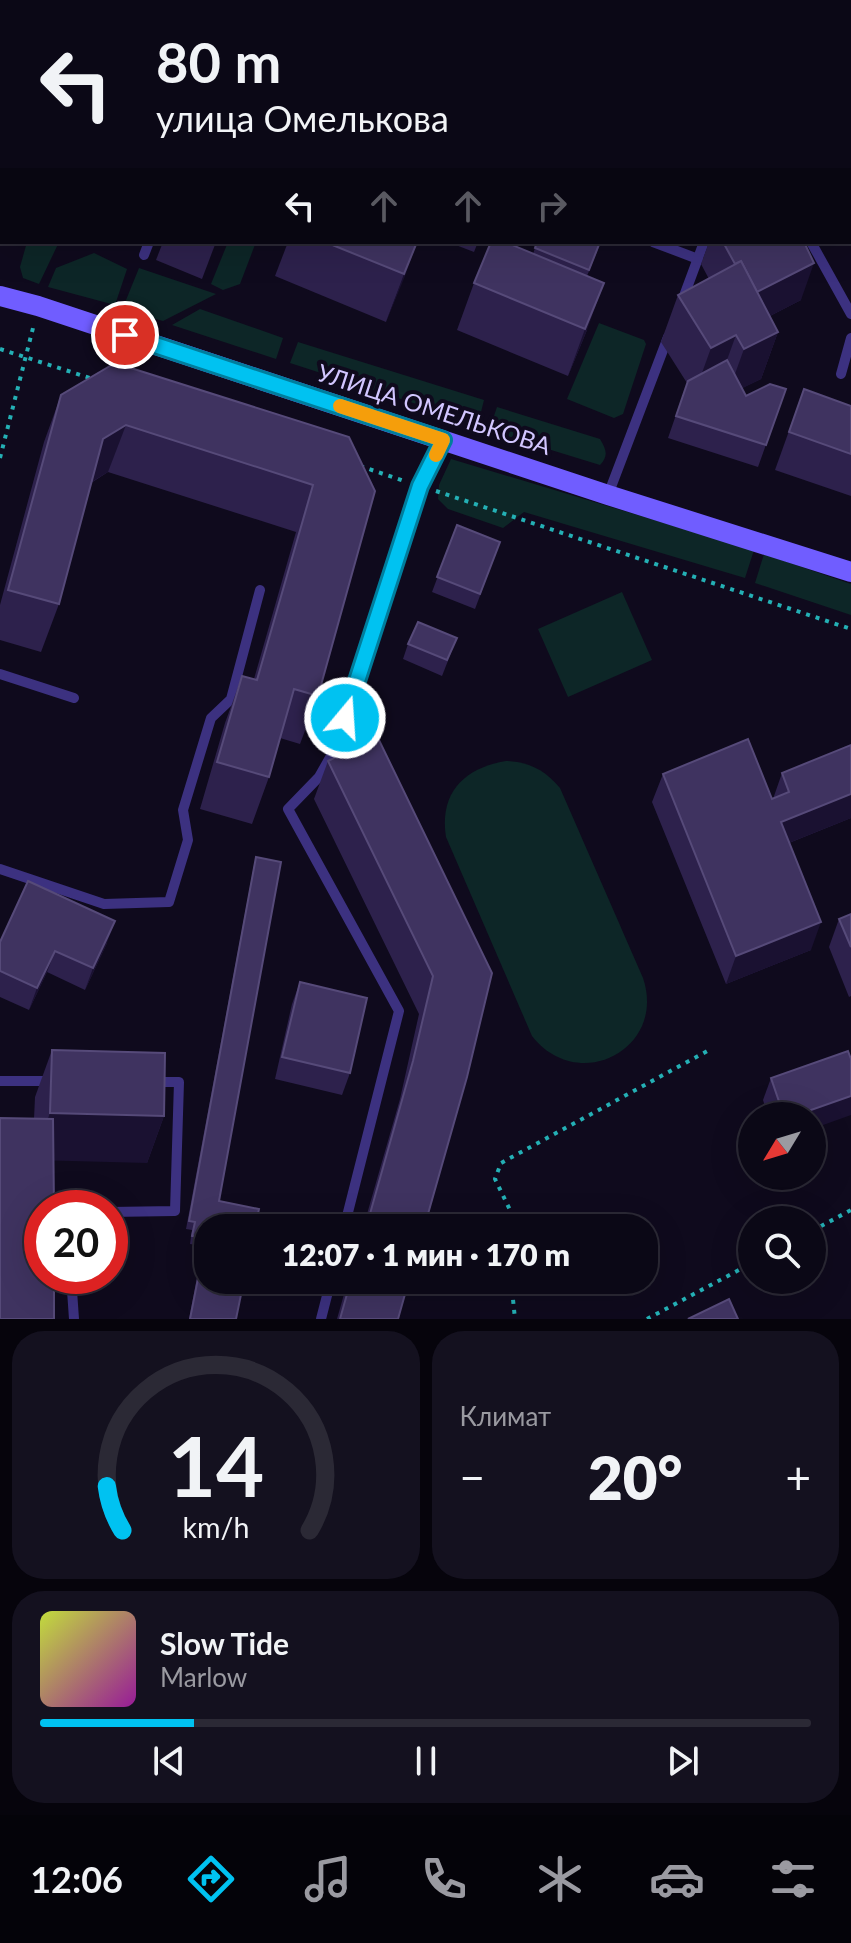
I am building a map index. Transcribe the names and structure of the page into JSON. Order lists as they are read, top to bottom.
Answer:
{
  "streets": {
    "street": ["УЛИЦА ОМЕЛЬКОВА"]
  },
  "north": "bottom left",
  "page": {
    "turn": ["80 m", "улица Омелькова"],
    "limit": "20",
    "trip": "12:07 · 1 мин · 170 m",
    "tile": "Климат",
    "heat": ["−", "20°", "+"],
    "song": ["Slow Tide", "Marlow"],
    "tabs": "12:06",
    "gauge": ["14", "km/h"]
  }
}
